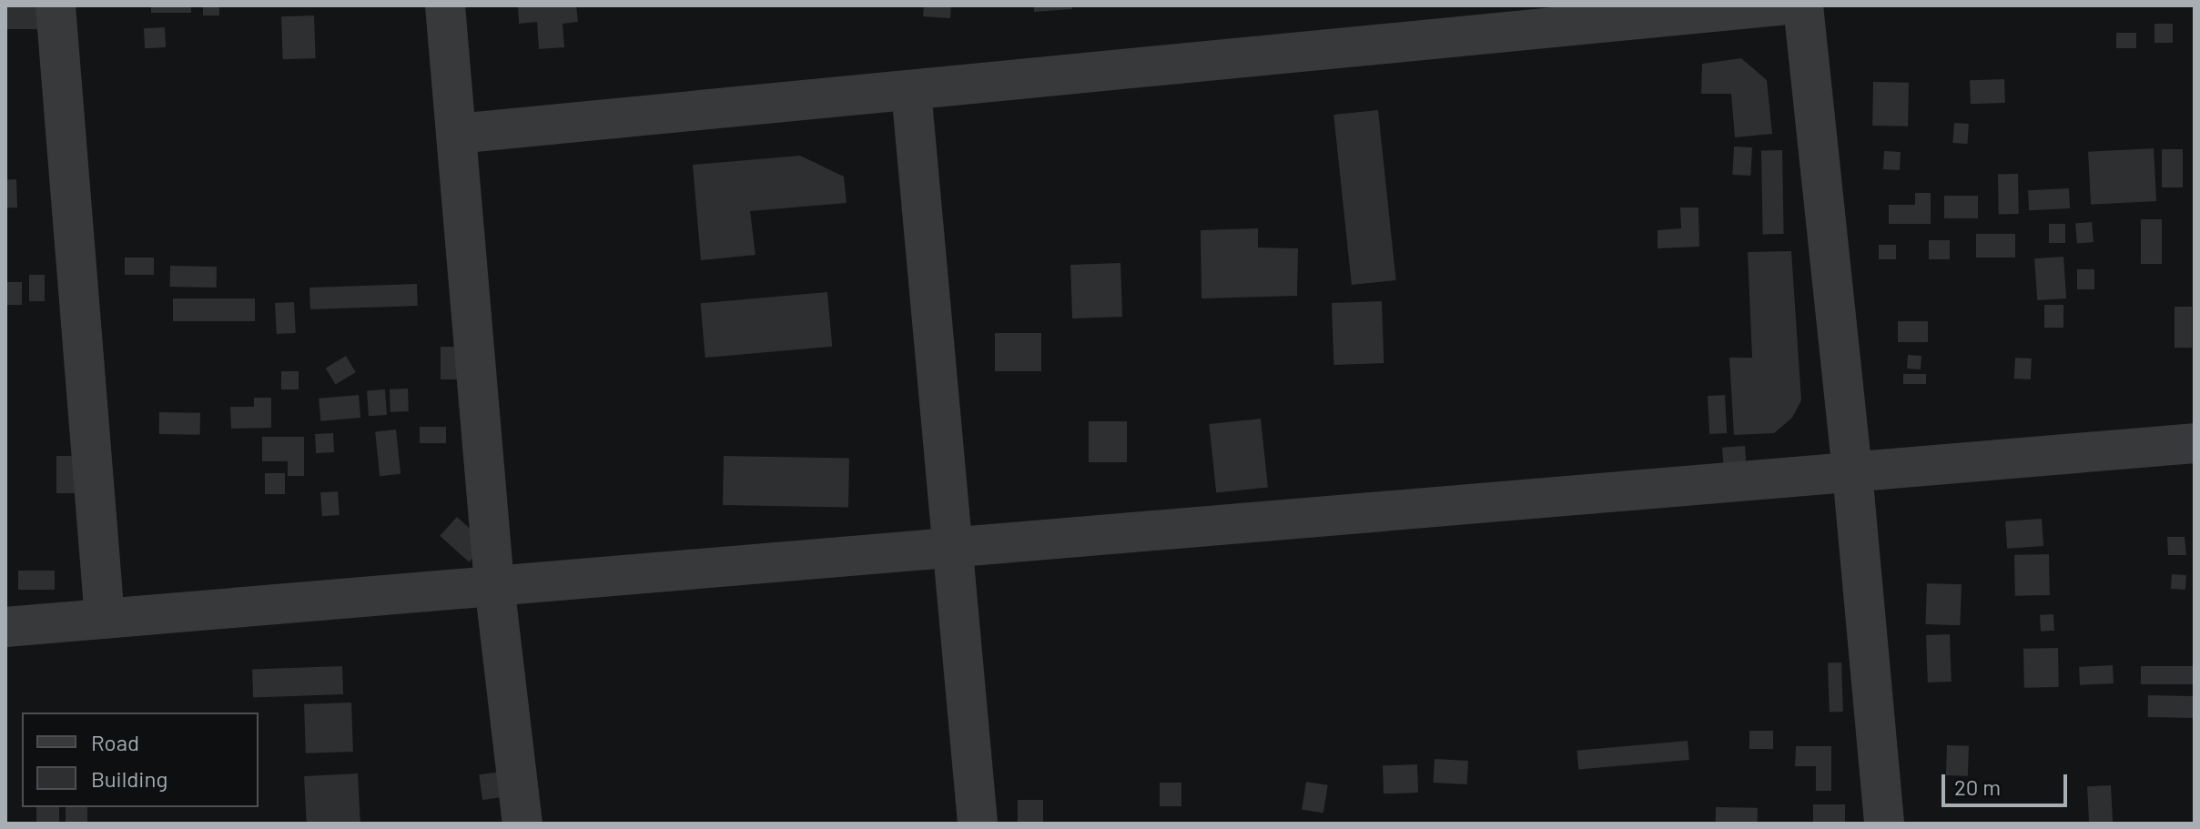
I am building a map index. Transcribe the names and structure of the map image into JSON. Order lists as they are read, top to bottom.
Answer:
{
  "legend": ["Road", "Building"],
  "scale_bar": "20 m"
}
